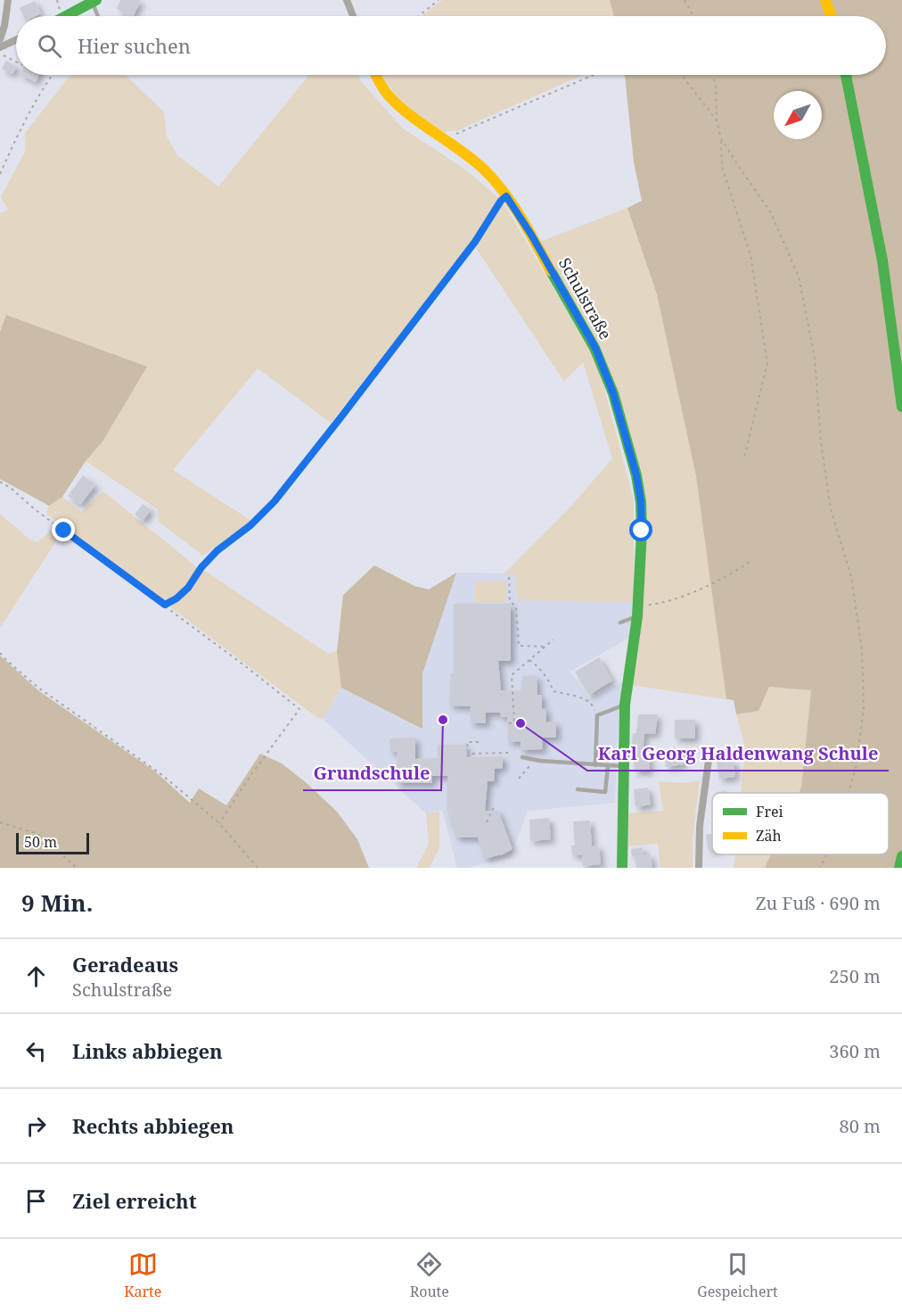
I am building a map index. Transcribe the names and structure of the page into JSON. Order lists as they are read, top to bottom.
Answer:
{
  "streets": {
    "street": ["Schulstraße"]
  },
  "places": ["Grundschule", "Karl Georg Haldenwang Schule"],
  "legend": ["Frei", "Zäh"],
  "scale_bar": "50 m",
  "north": "bottom left",
  "page": {
    "search": "Hier suchen",
    "scale": "50 m",
    "heading": ["9 Min.", "Zu Fuß · 690 m"],
    "list": [
      ["Geradeaus", "Schulstraße", "250 m"],
      ["Links abbiegen", "360 m"],
      ["Rechts abbiegen", "80 m"],
      "Ziel erreicht"
    ],
    "nav": ["Karte", "Route", "Gespeichert"]
  }
}
